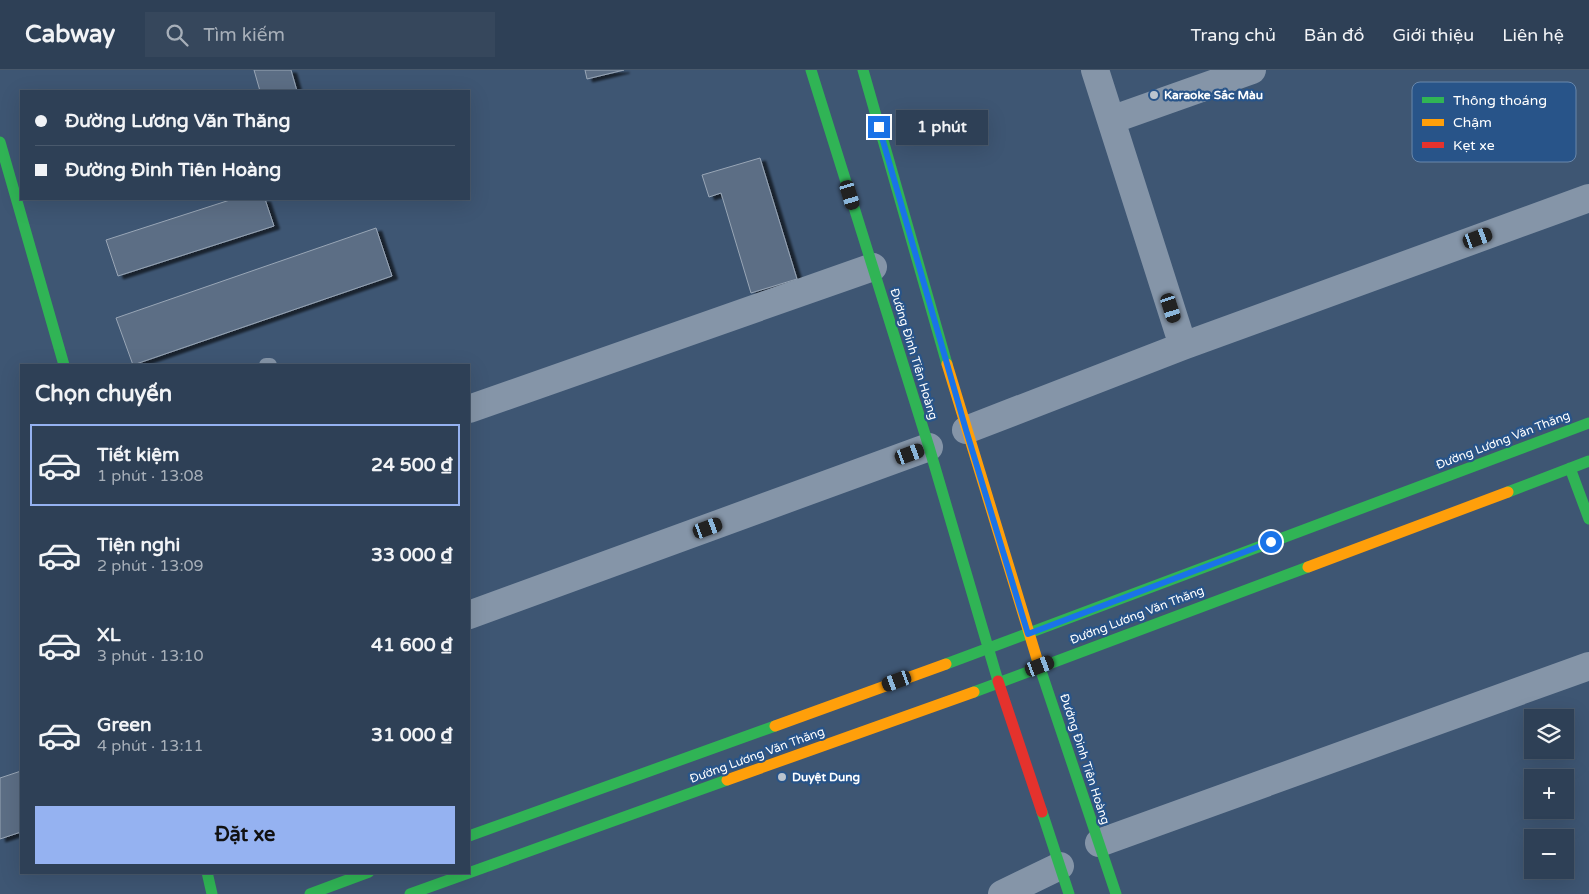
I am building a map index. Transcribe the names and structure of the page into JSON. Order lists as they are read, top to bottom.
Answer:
{
  "streets": {
    "main road": ["Đường Đinh Tiên Hoàng", "Đường Lương Văn Thăng", "Đướng Đinh Tiên Hoàng"]
  },
  "crossings": [
    ["Đường Đinh Tiên Hoàng", "Đường Lương Văn Thăng"],
    ["Đường Lương Văn Thăng", "Đướng Đinh Tiên Hoàng"]
  ],
  "places": ["Karaoke Sắc Màu", "Duyệt Dung"],
  "legend": ["Thông thoáng", "Chậm", "Kẹt xe"],
  "page": {
    "header": "Cabway",
    "search": "Tìm kiếm",
    "nav": [
      "Trang chủ",
      "Bản đồ",
      "Giới thiệu",
      "Liên hệ"
    ],
    "banner": ["Đường Lương Văn Thăng", "Đường Đinh Tiên Hoàng"],
    "bubble": "1 phút",
    "heading": "Chọn chuyến",
    "list": [
      {
        "name": "Tiết kiệm",
        "note": "1 phút · 13:08",
        "value": "24 500 ₫"
      },
      {
        "name": "Tiện nghi",
        "note": "2 phút · 13:09",
        "value": "33 000 ₫"
      },
      {
        "name": "XL",
        "note": "3 phút · 13:10",
        "value": "41 600 ₫"
      },
      {
        "name": "Green",
        "note": "4 phút · 13:11",
        "value": "31 000 ₫"
      }
    ],
    "map_buttons": ["+", "−"],
    "buttons": "Đặt xe"
  }
}
